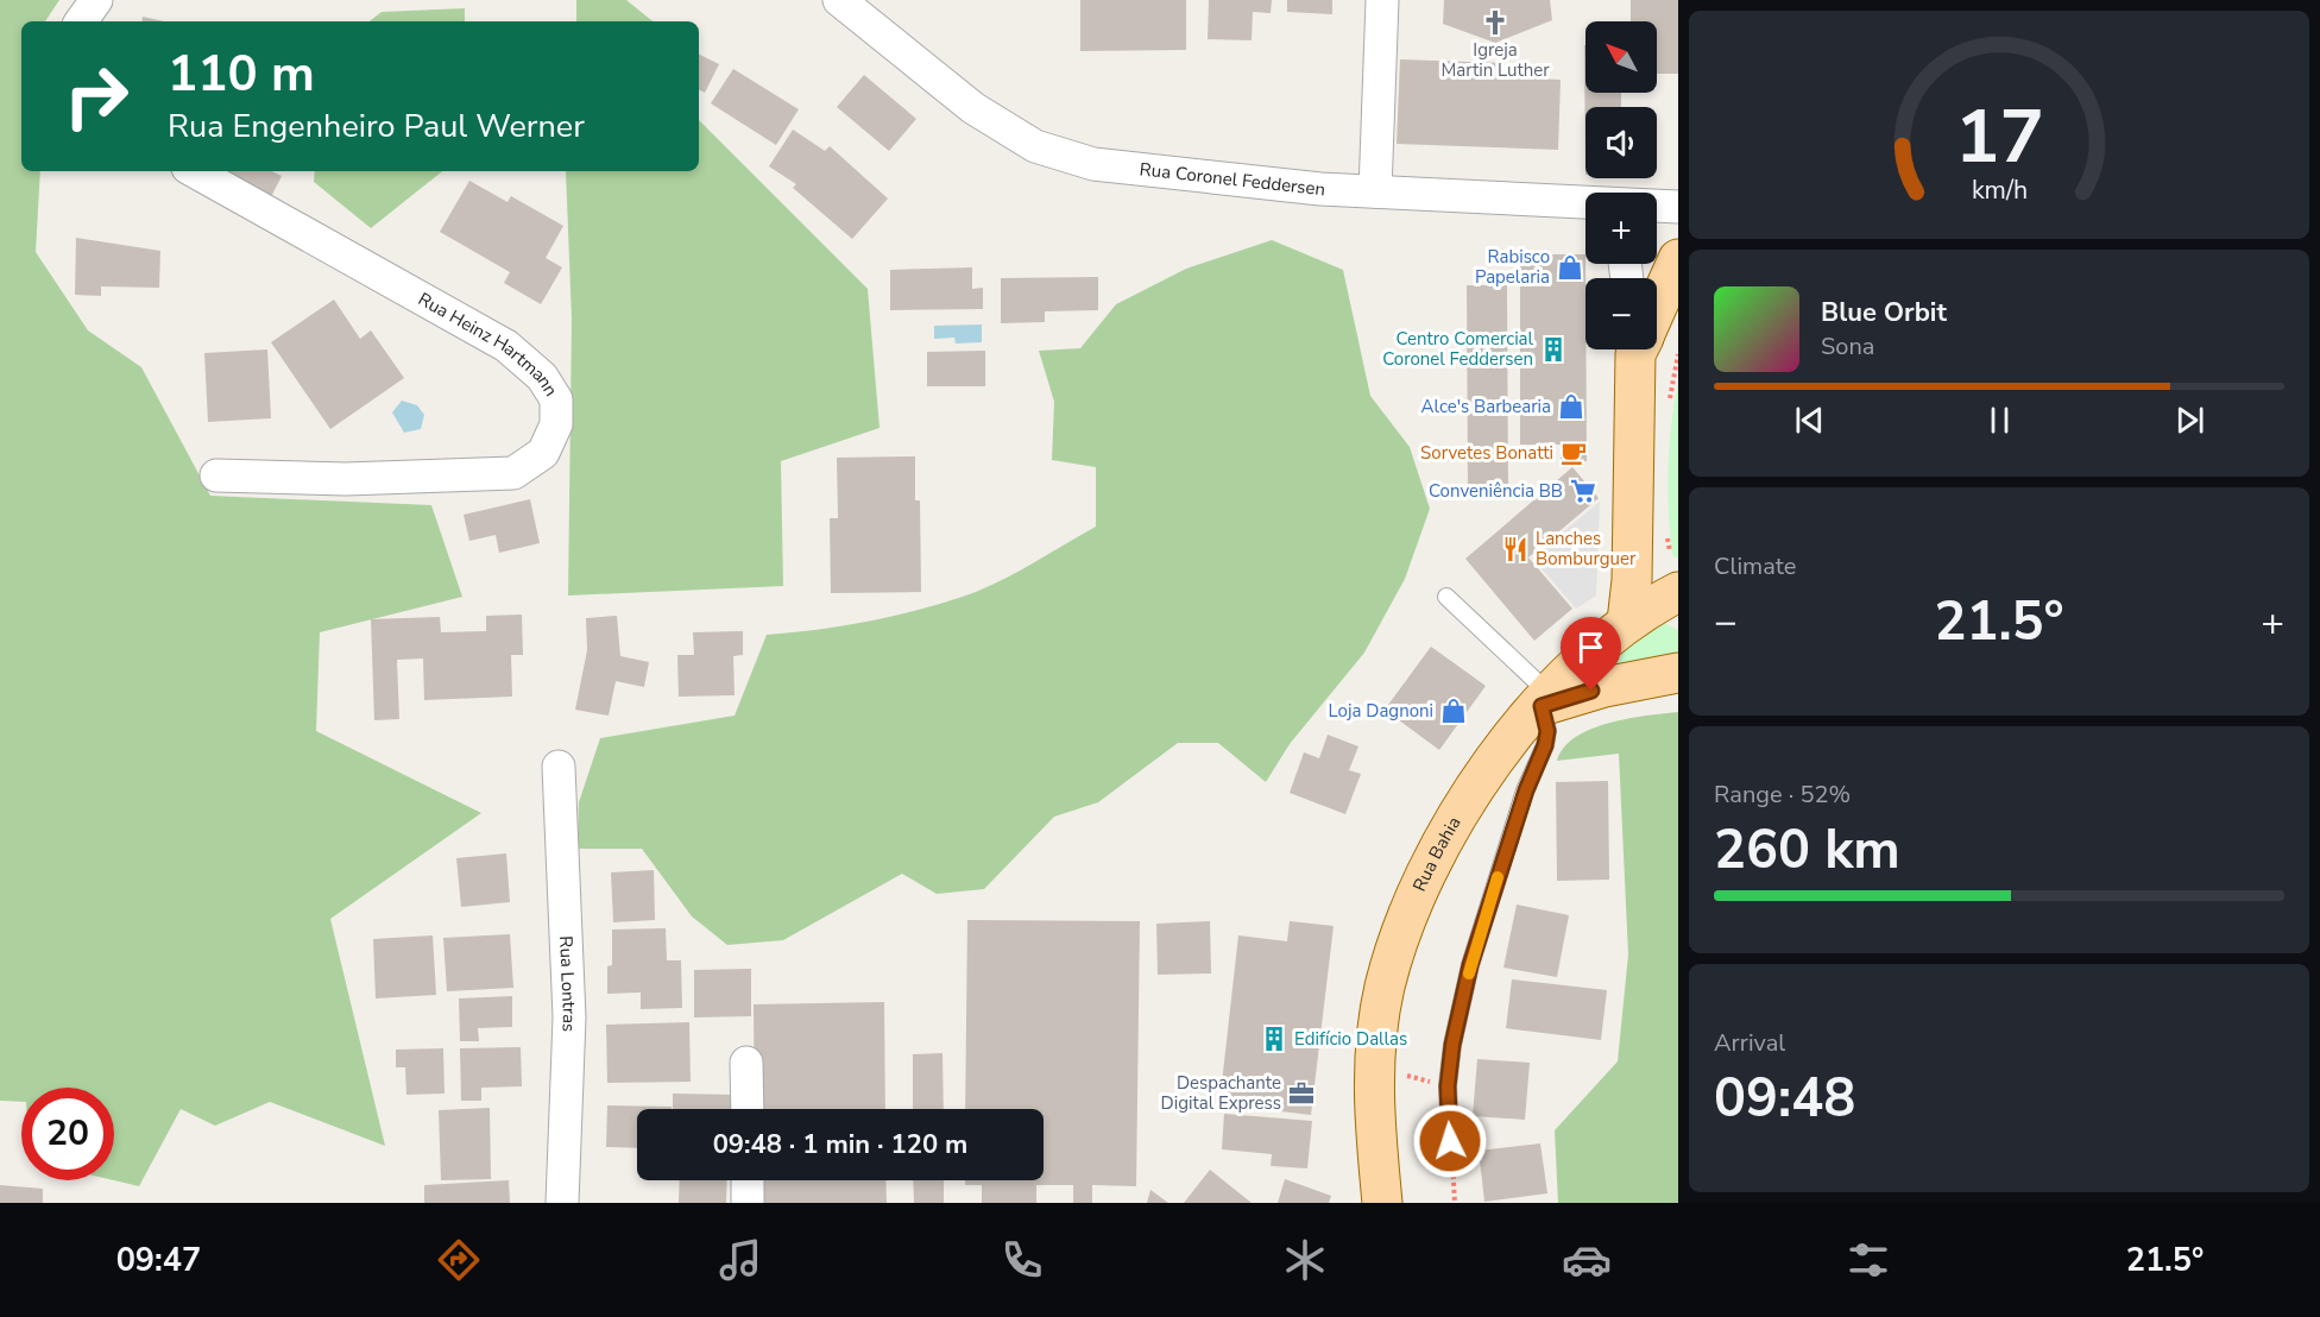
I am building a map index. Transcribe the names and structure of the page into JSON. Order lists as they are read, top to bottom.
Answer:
{
  "streets": {
    "main road": ["Rua Bahia"],
    "street": ["Rua Coronel Feddersen", "Rua Heinz Hartmann", "Rua Lontras"]
  },
  "places": {
    "church": ["Igreja Martin Luther"],
    "shop": ["Rabisco Papelaria", "Alce's Barbearia", "Loja Dagnoni"],
    "building": ["Centro Comercial Coronel Feddersen", "Edifício Dallas"],
    "cafe": ["Sorvetes Bonatti"],
    "supermarket": ["Conveniência BB"],
    "restaurant": ["Lanches Bomburguer"],
    "office": ["Despachante Digital Express"]
  },
  "north": "top left",
  "page": {
    "map_buttons": ["+", "−"],
    "turn": ["110 m", "Rua Engenheiro Paul Werner"],
    "song": ["Blue Orbit", "Sona"],
    "tile": [
      "Climate",
      ["Range · 52%", "260 km"],
      ["Arrival", "09:48"]
    ],
    "heat": ["−", "21.5°", "+"],
    "limit": "20",
    "trip": "09:48 · 1 min · 120 m",
    "tabs": ["09:47", "21.5°"],
    "gauge": ["17", "km/h"]
  }
}
